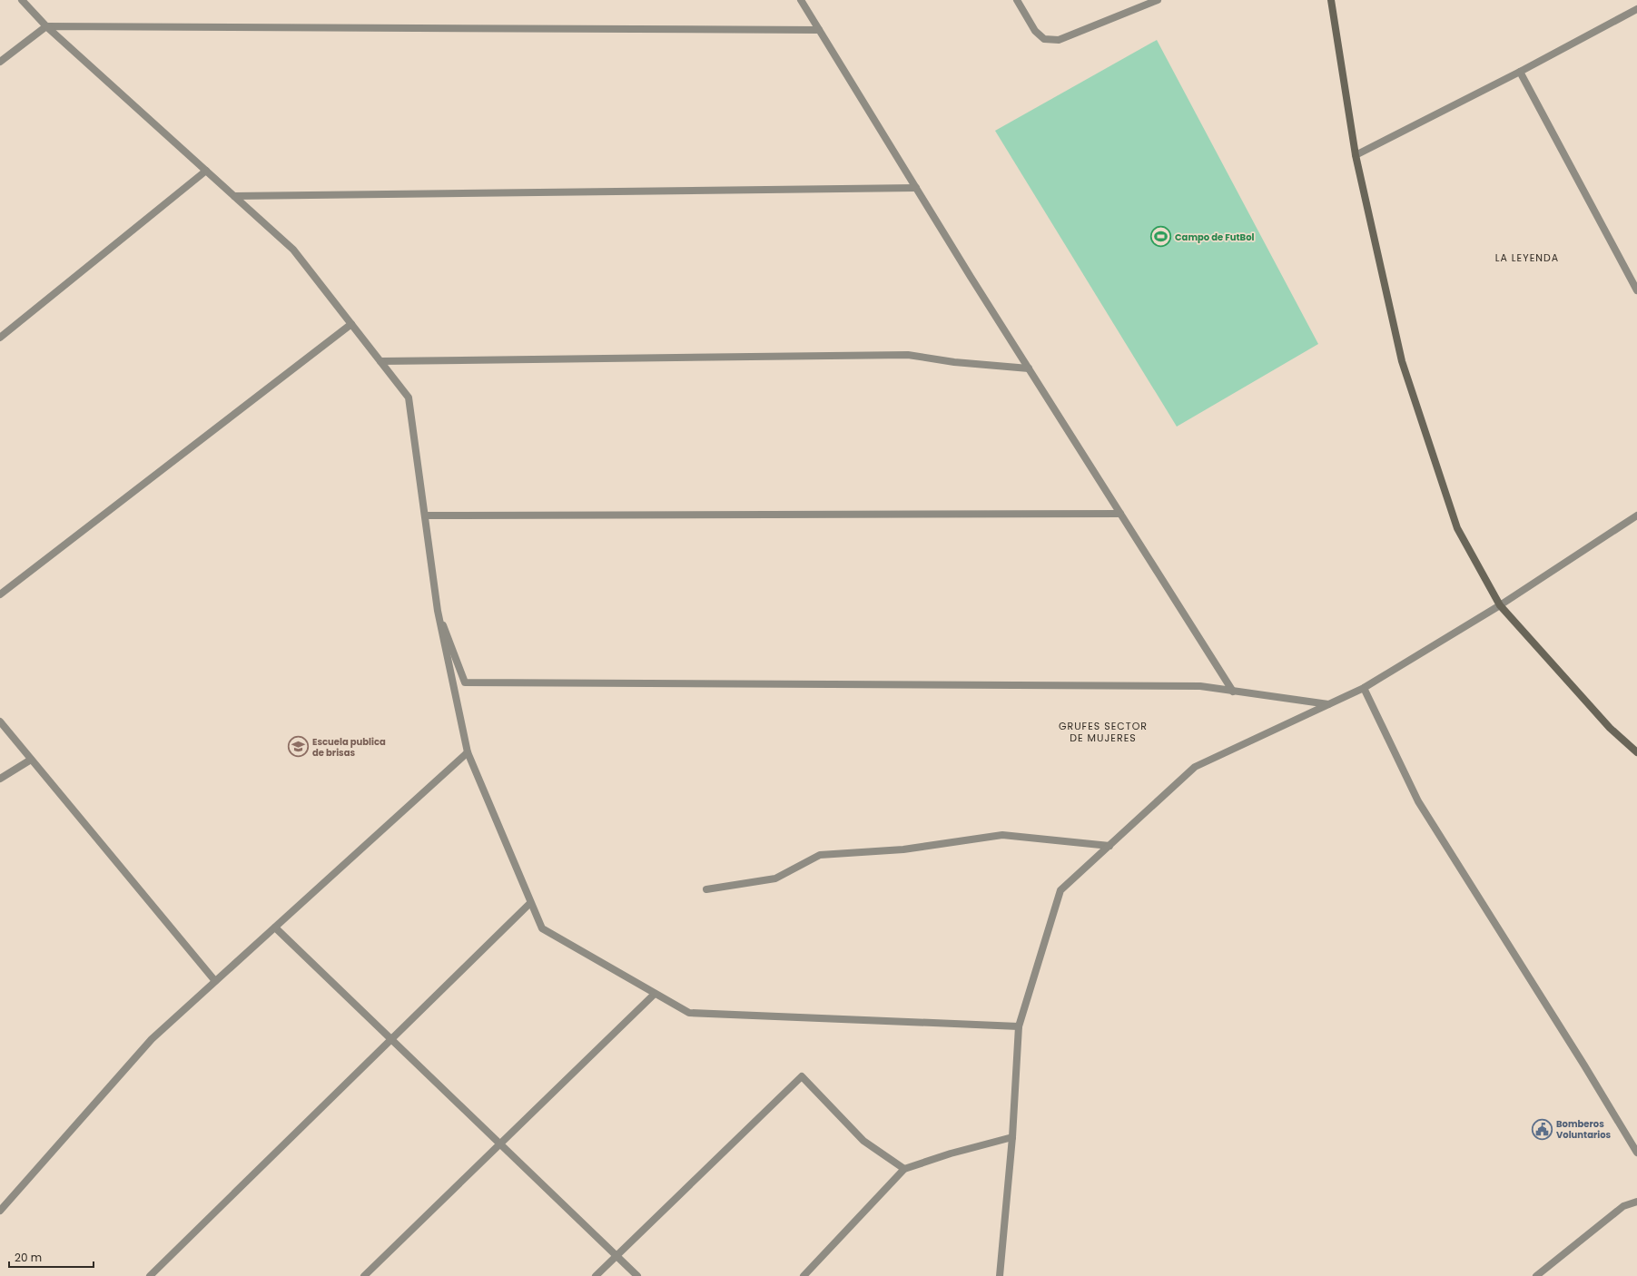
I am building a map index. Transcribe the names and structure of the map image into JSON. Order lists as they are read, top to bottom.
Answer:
{
  "districts": ["LA LEYENDA", "GRUFES SECTOR DE MUJERES"],
  "places": {
    "sports": ["Campo de FutBol"],
    "school or university": ["Escuela publica de brisas"],
    "public building": ["Bomberos Voluntarios"]
  },
  "scale_bar": "20 m"
}
